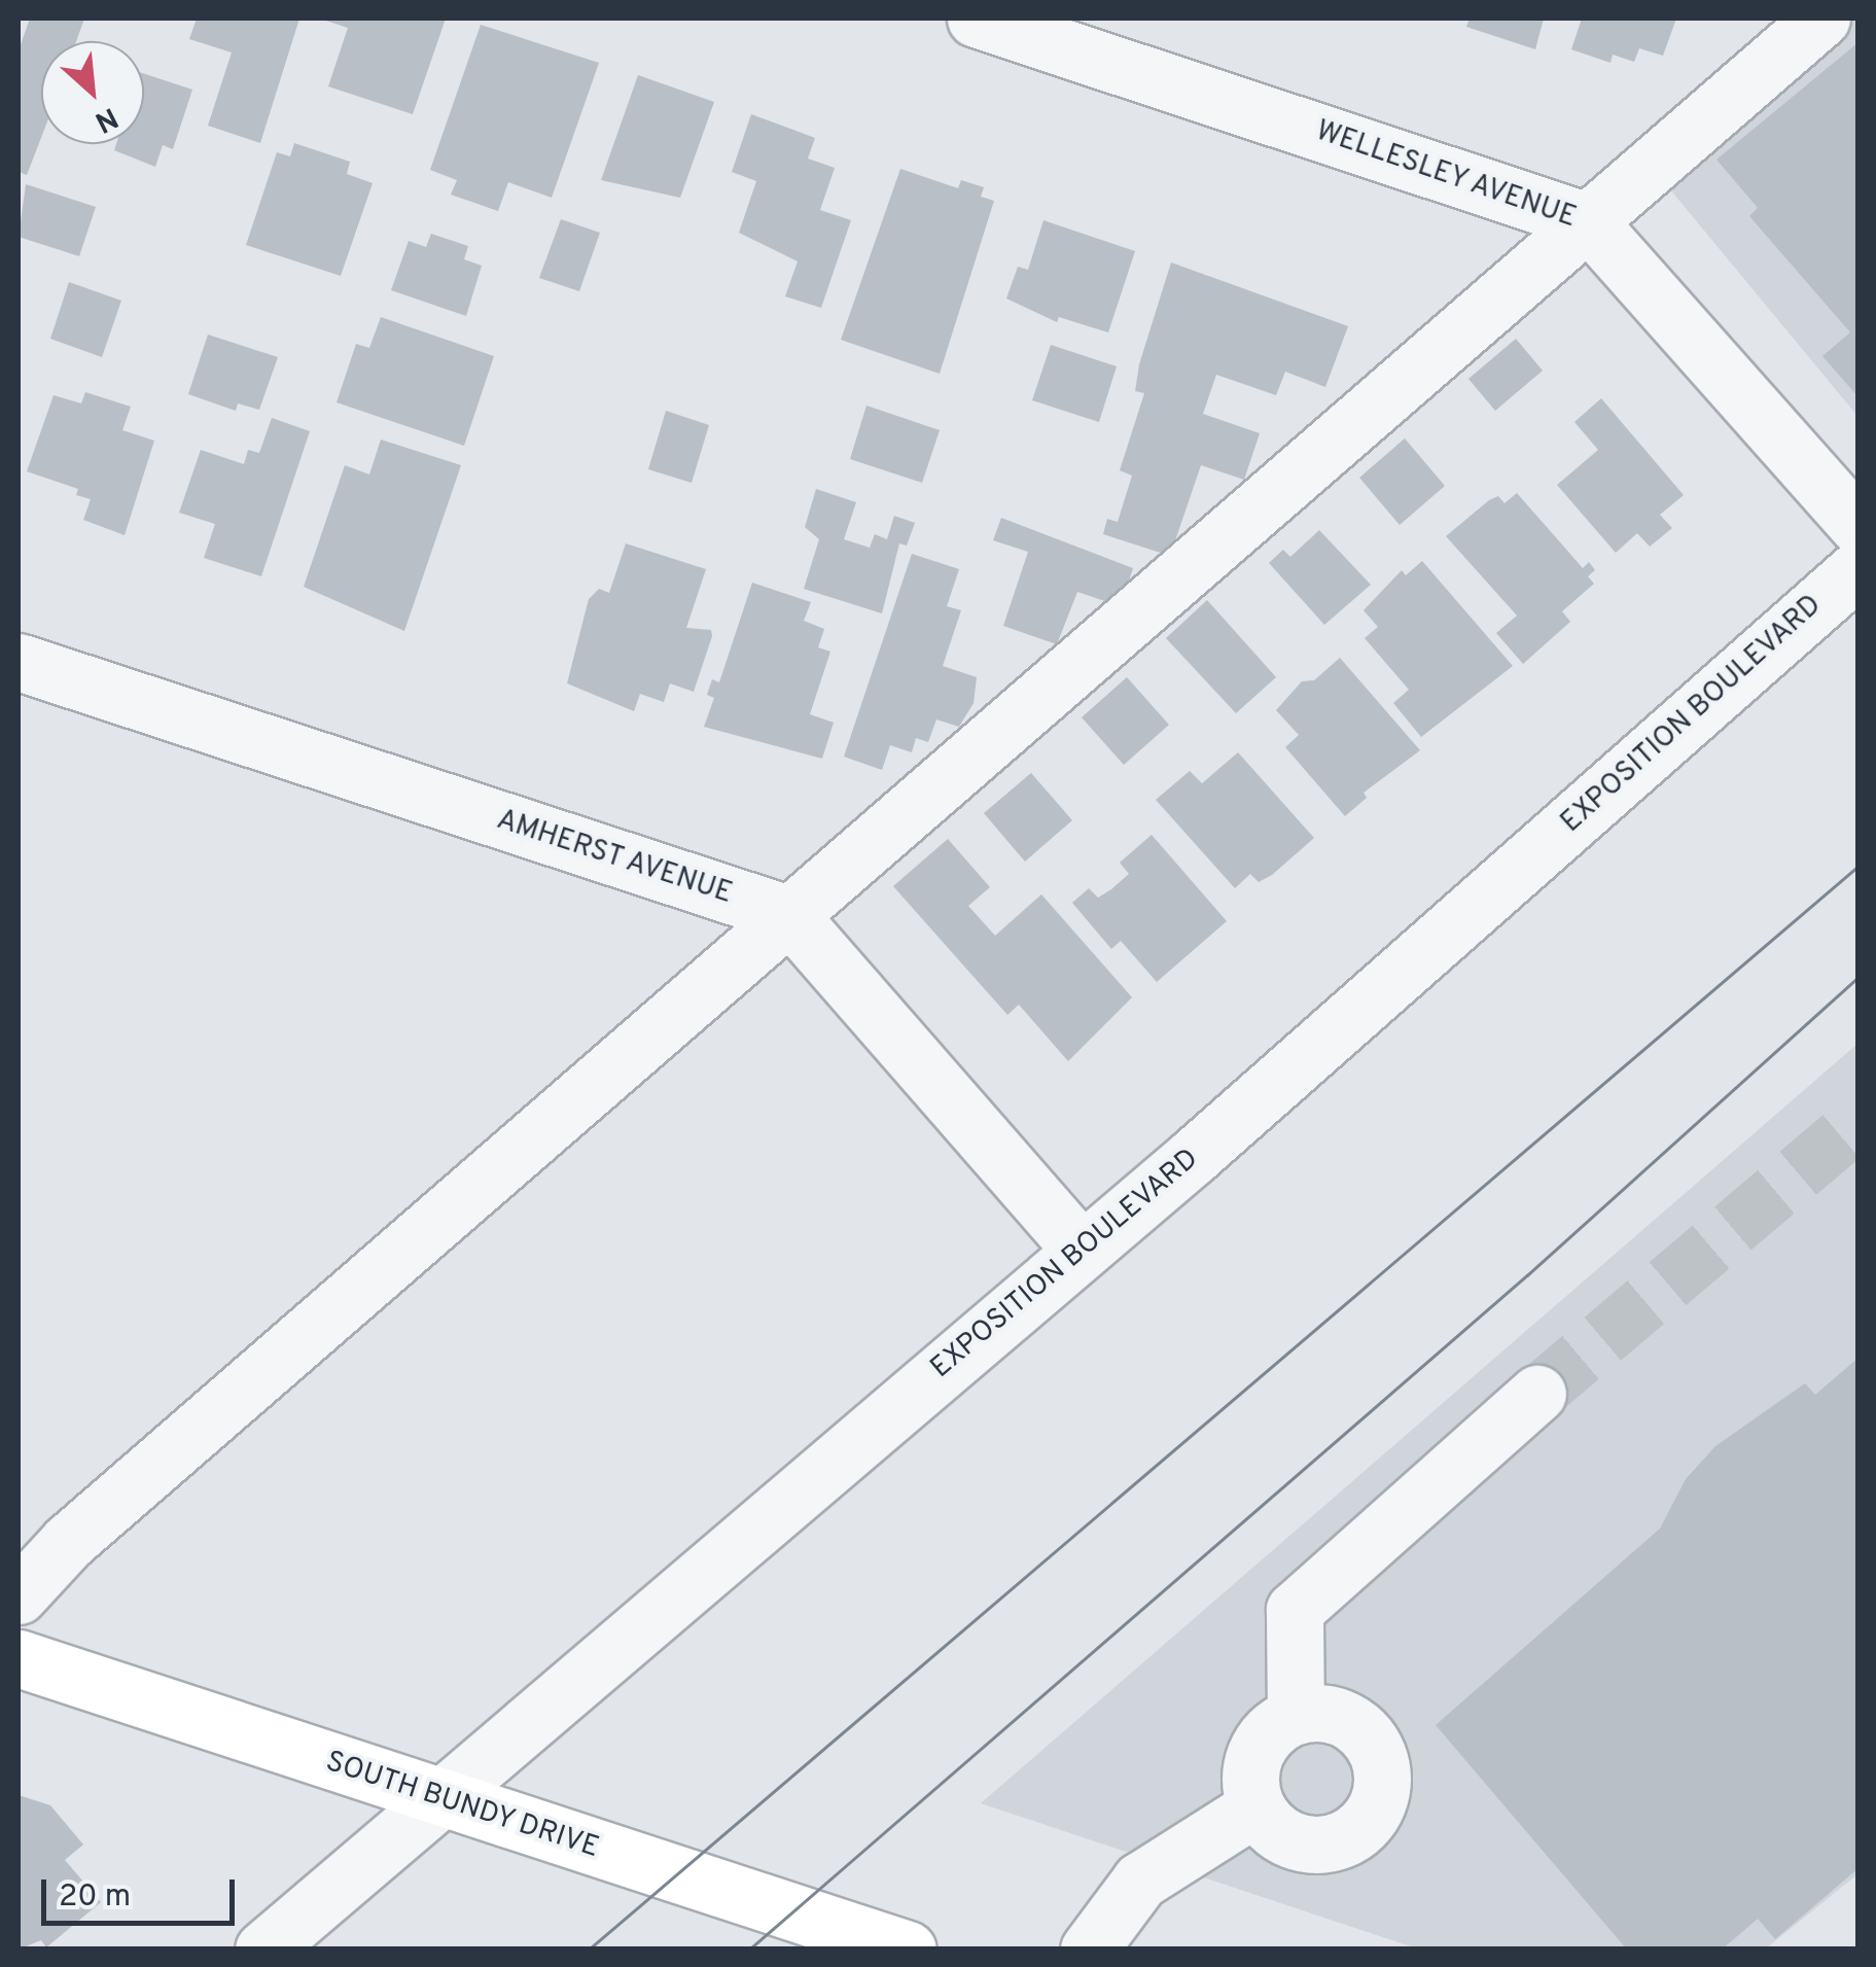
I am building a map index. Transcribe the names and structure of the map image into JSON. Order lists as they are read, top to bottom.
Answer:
{
  "streets": {
    "main road": ["SOUTH BUNDY DRIVE"],
    "street": ["WELLESLEY AVENUE", "EXPOSITION BOULEVARD", "AMHERST AVENUE"]
  },
  "crossings": [
    ["EXPOSITION BOULEVARD", "SOUTH BUNDY DRIVE"]
  ],
  "scale_bar": "20 m",
  "north": "bottom right"
}
